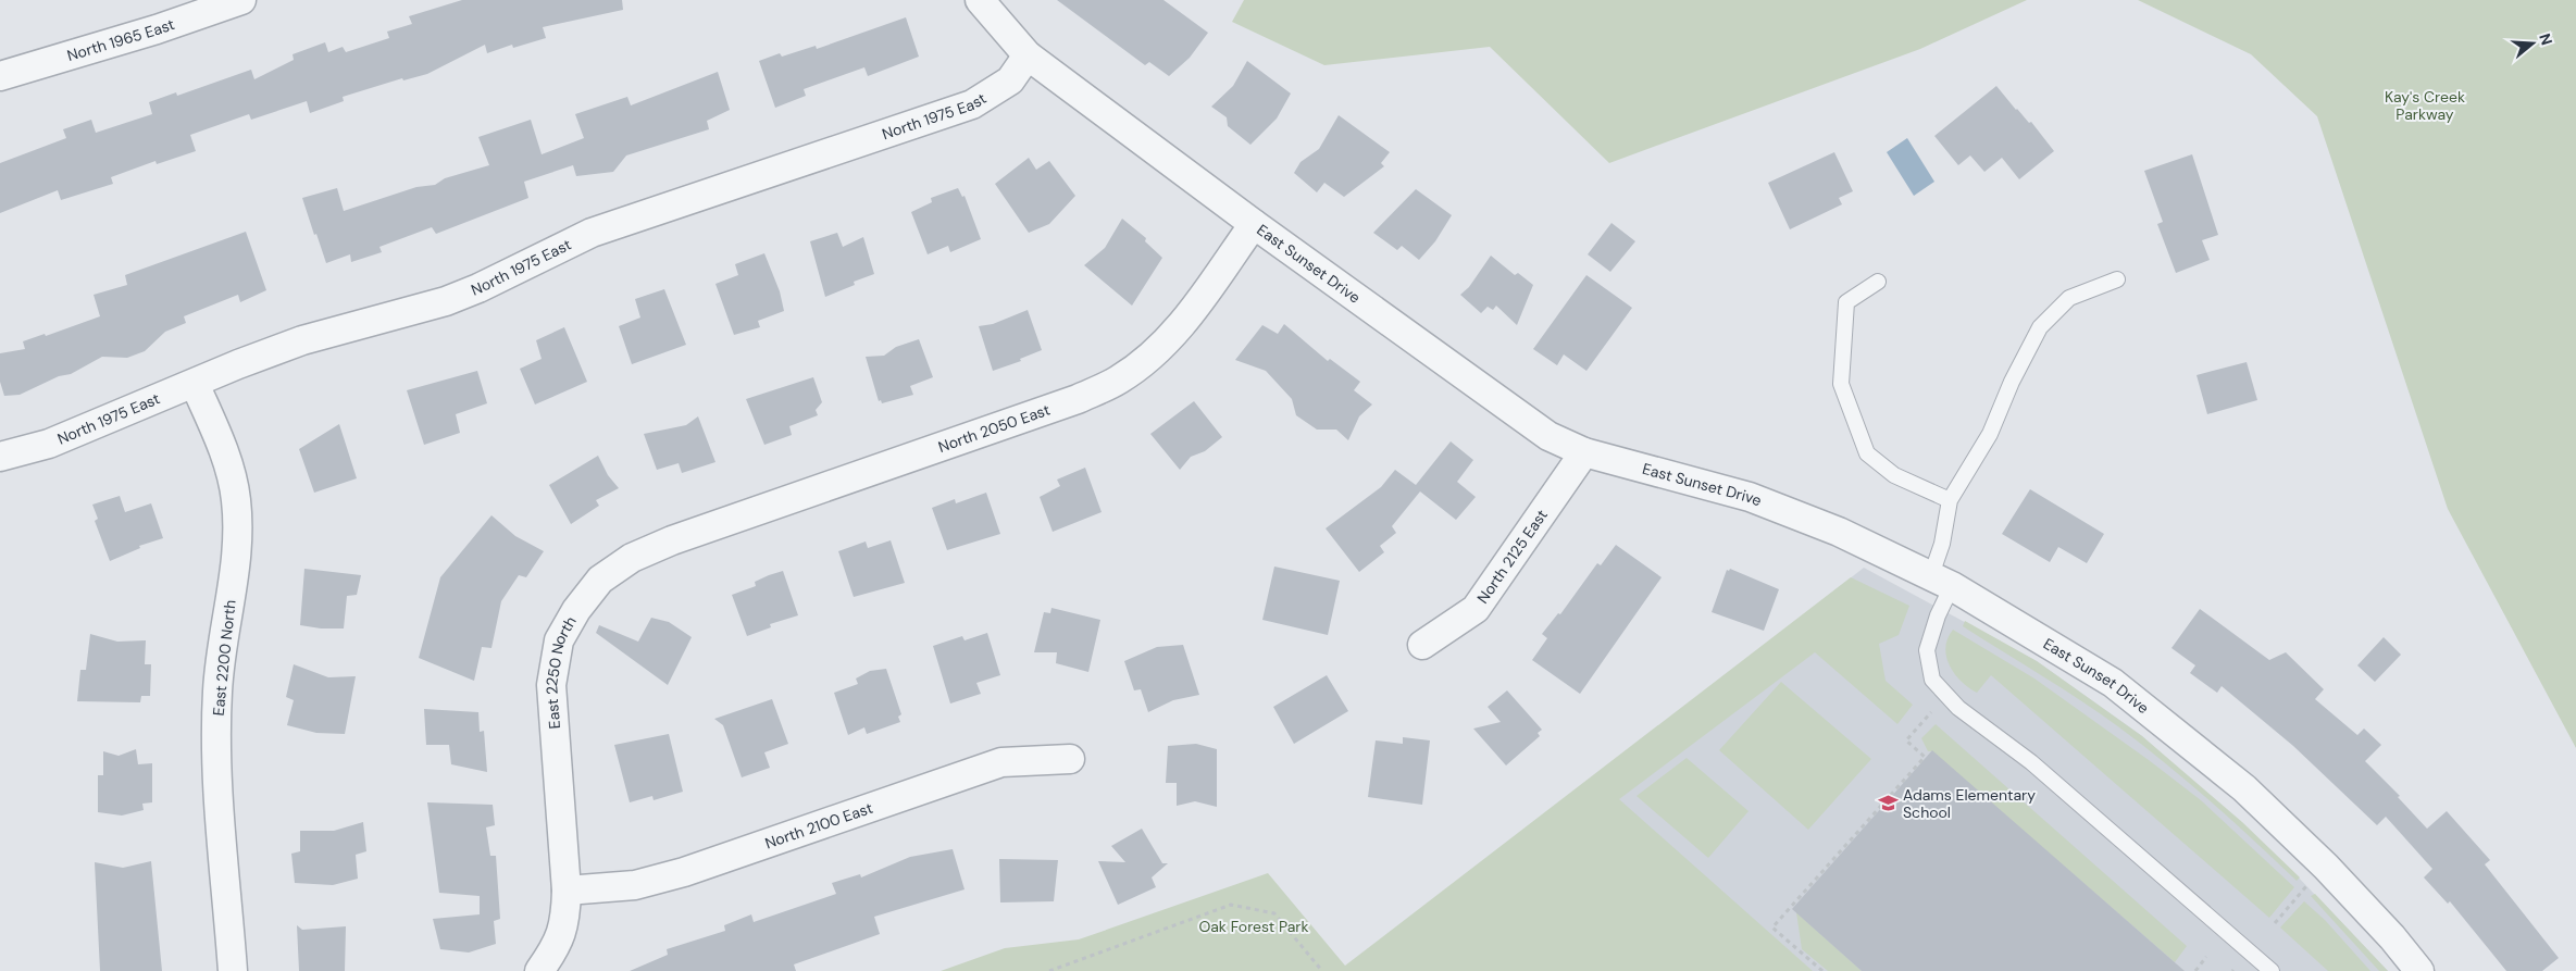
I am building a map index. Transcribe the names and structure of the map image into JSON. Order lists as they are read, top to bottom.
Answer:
{
  "streets": {
    "street": [
      "North 1965 East",
      "North 1975 East",
      "East Sunset Drive",
      "North 2050 East",
      "North 2125 East",
      "East 2200 North",
      "East 2250 North",
      "North 2100 East"
    ]
  },
  "crossings": [
    ["North 1975 East", "East Sunset Drive"],
    ["North 1975 East", "East 2200 North"],
    ["East Sunset Drive", "North 2050 East"],
    ["East Sunset Drive", "North 2125 East"],
    ["North 2050 East", "East 2250 North"],
    ["East 2250 North", "North 2100 East"]
  ],
  "parks": ["Kay's Creek Parkway", "Oak Forest Park"],
  "places": {
    "school or university": ["Adams Elementary School"]
  },
  "north": "right"
}
